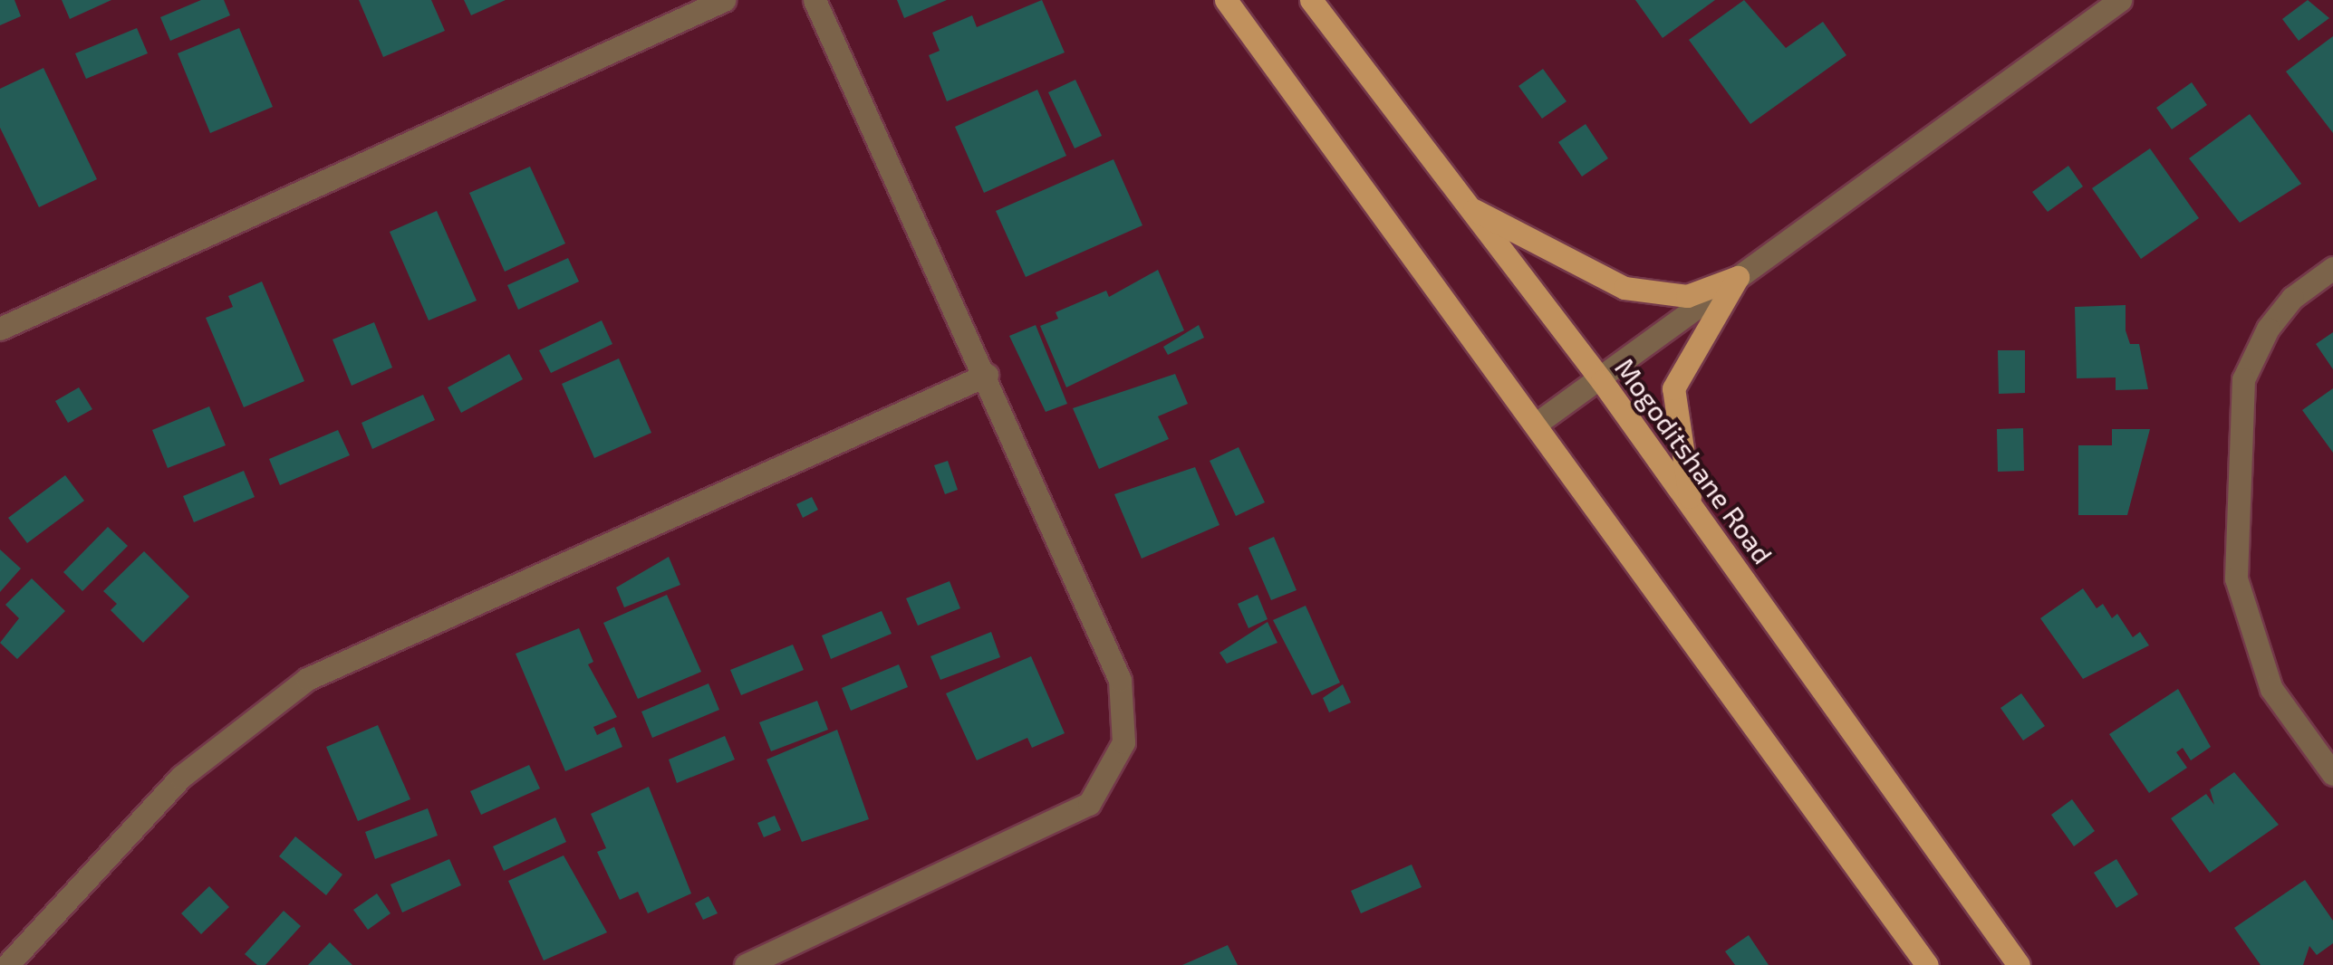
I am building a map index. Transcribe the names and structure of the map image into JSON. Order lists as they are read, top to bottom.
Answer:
{
  "streets": {
    "main road": ["Mogoditshane Road"]
  }
}
